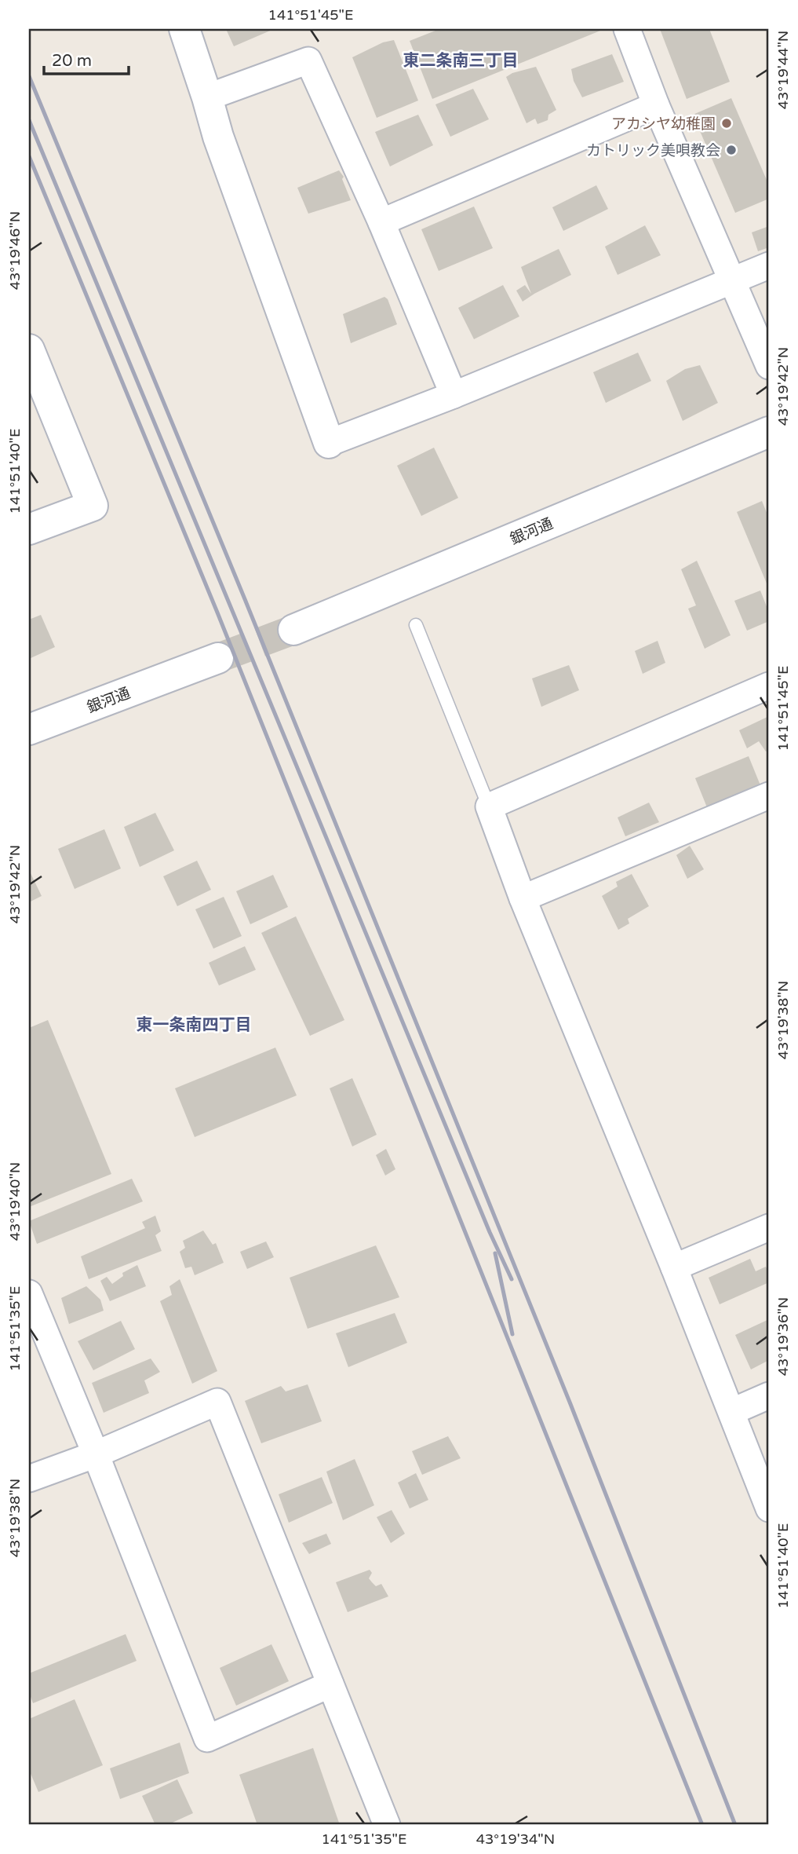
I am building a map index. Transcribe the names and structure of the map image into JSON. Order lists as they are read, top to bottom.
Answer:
{
  "streets": {
    "street": ["銀河通"]
  },
  "districts": ["東二条南三丁目", "東一条南四丁目"],
  "places": ["アカシヤ幼稚園", "カトリック美唄教会"],
  "scale_bar": "20 m",
  "coordinates": [
    "141°51'45\"E",
    "43°19'44\"N",
    "43°19'46\"N",
    "43°19'42\"N",
    "141°51'40\"E",
    "43°19'38\"N",
    "43°19'40\"N",
    "141°51'35\"E",
    "43°19'36\"N",
    "43°19'34\"N"
  ]
}
